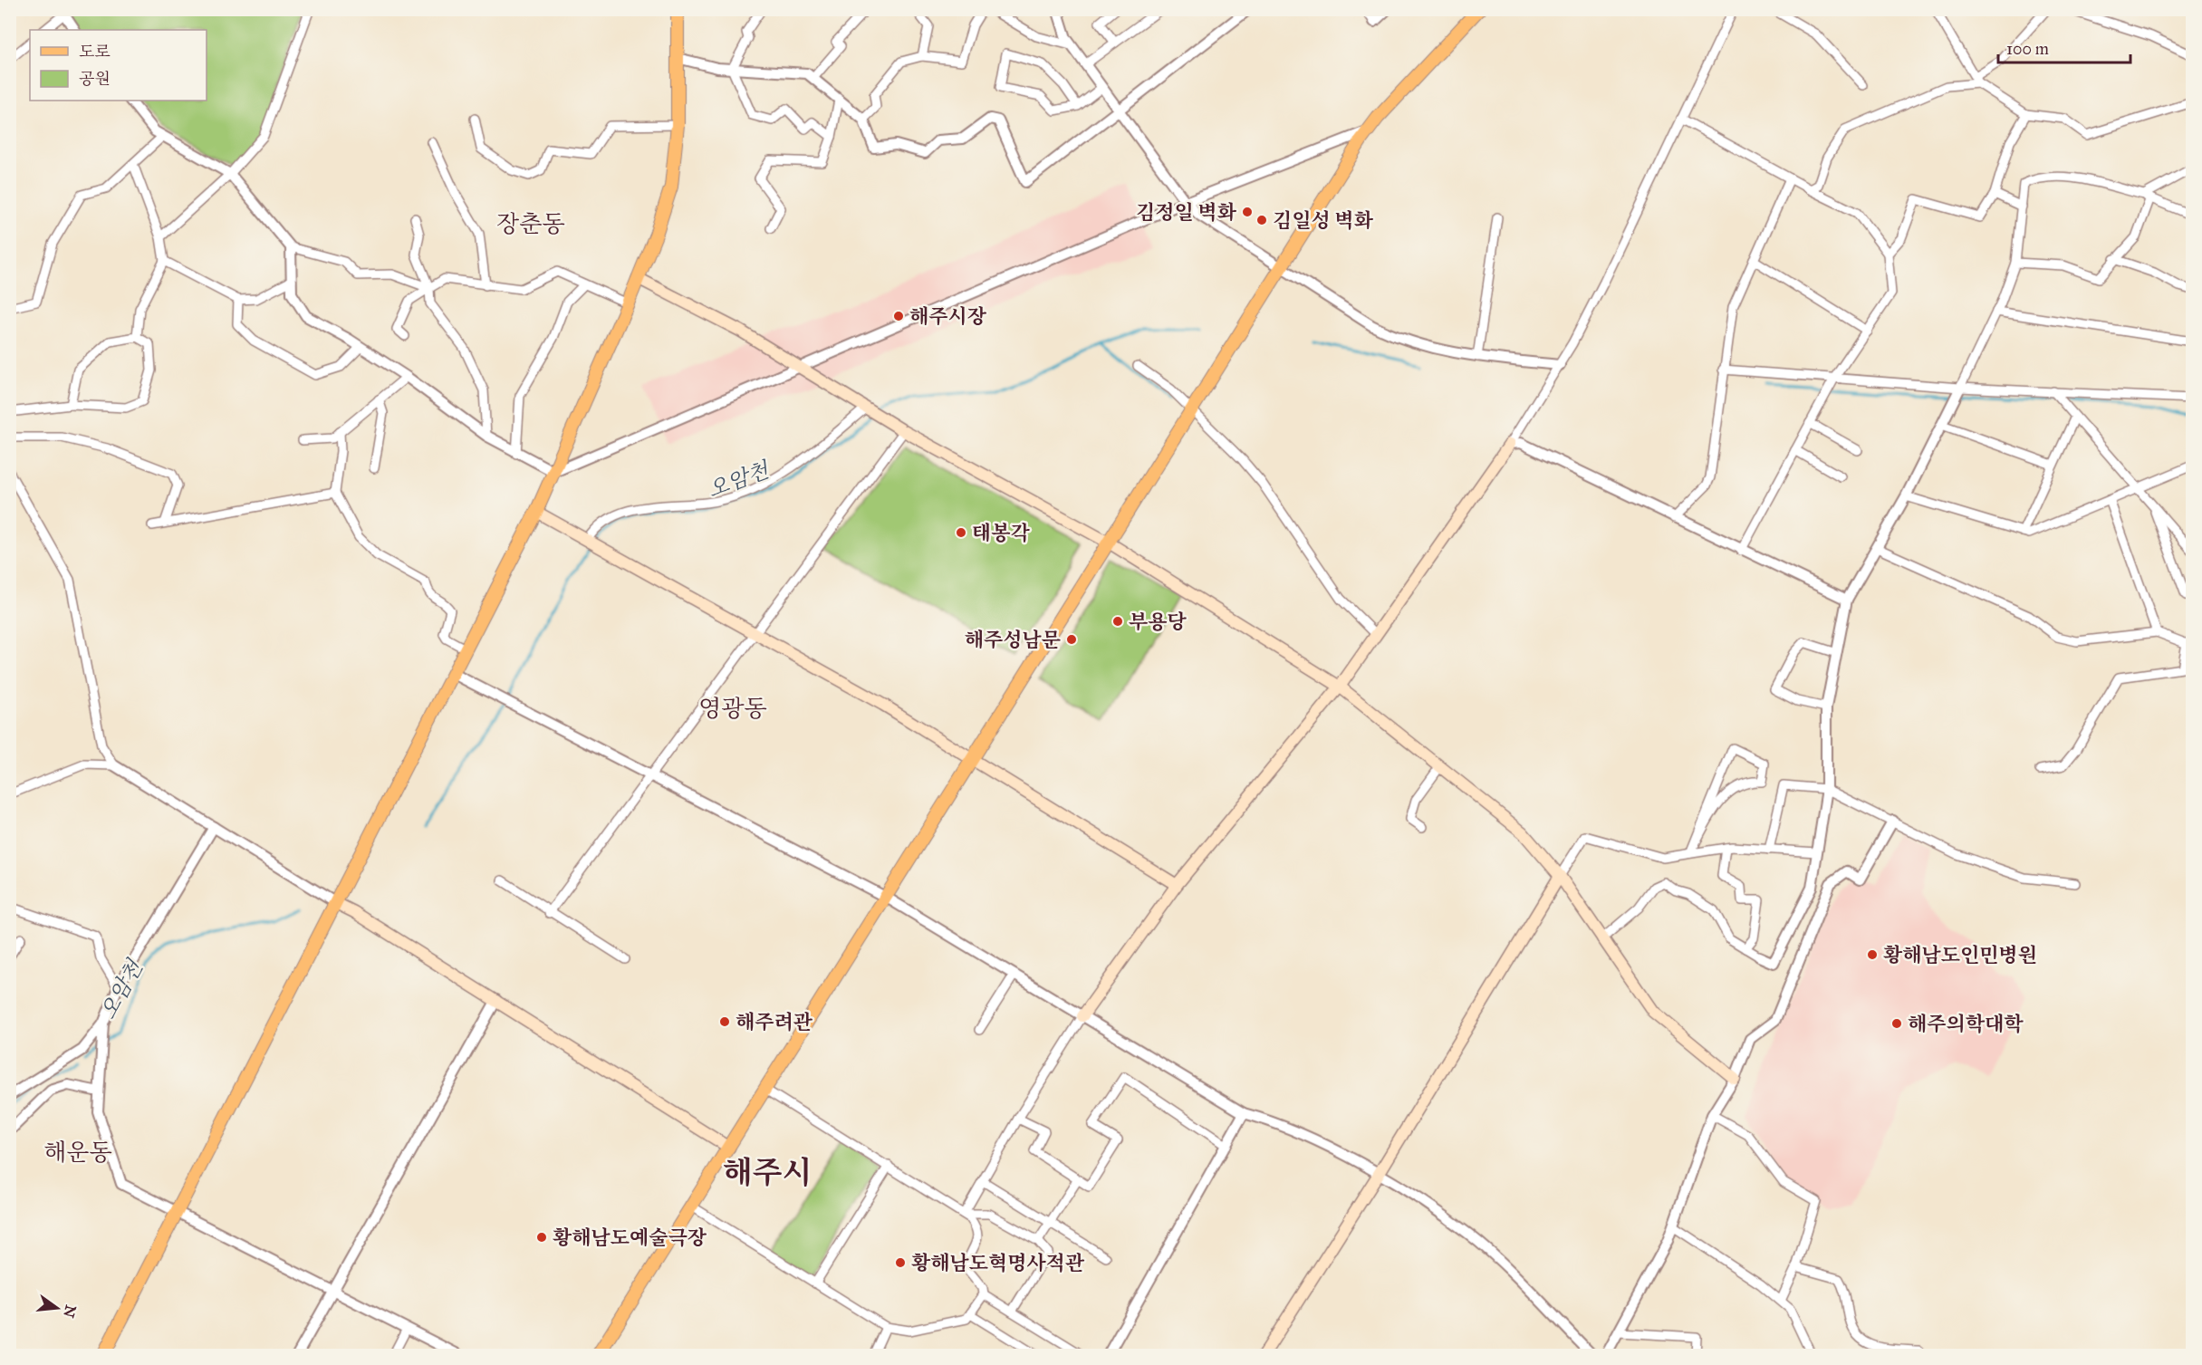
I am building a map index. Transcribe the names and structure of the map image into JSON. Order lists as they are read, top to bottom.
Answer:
{
  "districts": [
    "장춘동",
    "영광동",
    "해운동",
    "해주시"
  ],
  "water": ["오암천"],
  "places": [
    "김정일 벽화",
    "김일성 벽화",
    "해주시장",
    "태봉각",
    "부용당",
    "해주성남문",
    "황해남도인민병원",
    "해주려관",
    "해주의학대학",
    "황해남도예술극장",
    "황해남도혁명사적관"
  ],
  "legend": ["도로", "공원"],
  "scale_bar": "100 m",
  "north": "right"
}
